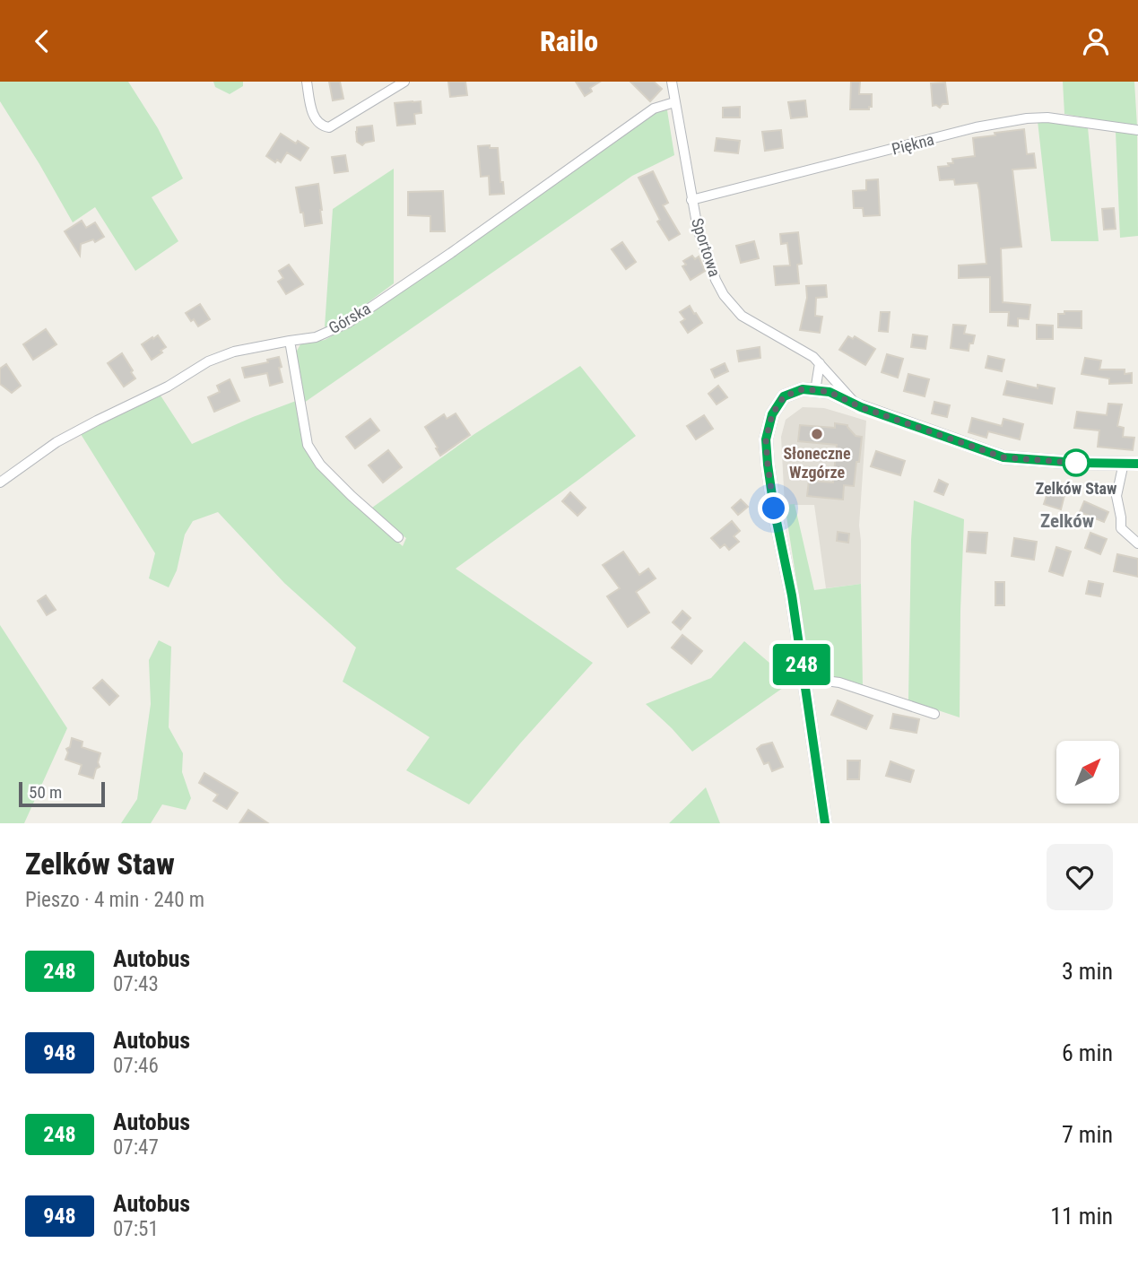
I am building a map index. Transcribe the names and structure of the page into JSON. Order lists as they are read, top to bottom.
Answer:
{
  "streets": {
    "street": ["Piękna", "Sportowa", "Górska"]
  },
  "crossings": [
    ["Piękna", "Sportowa"],
    ["Sportowa", "Górska"]
  ],
  "districts": ["Zelków"],
  "places": ["Słoneczne Wzgórze", "Zelków Staw"],
  "lines": ["bus line 248"],
  "scale_bar": "50 m",
  "north": "top right",
  "page": {
    "header": "Railo",
    "on_map": "248",
    "scale": "50 m",
    "heading": ["Zelków Staw", "Pieszo · 4 min · 240 m"],
    "list": [
      {
        "mark": "248",
        "name": "Autobus",
        "note": "07:43",
        "value": "3 min"
      },
      {
        "mark": "948",
        "name": "Autobus",
        "note": "07:46",
        "value": "6 min"
      },
      {
        "mark": "248",
        "name": "Autobus",
        "note": "07:47",
        "value": "7 min"
      },
      {
        "mark": "948",
        "name": "Autobus",
        "note": "07:51",
        "value": "11 min"
      }
    ]
  }
}
